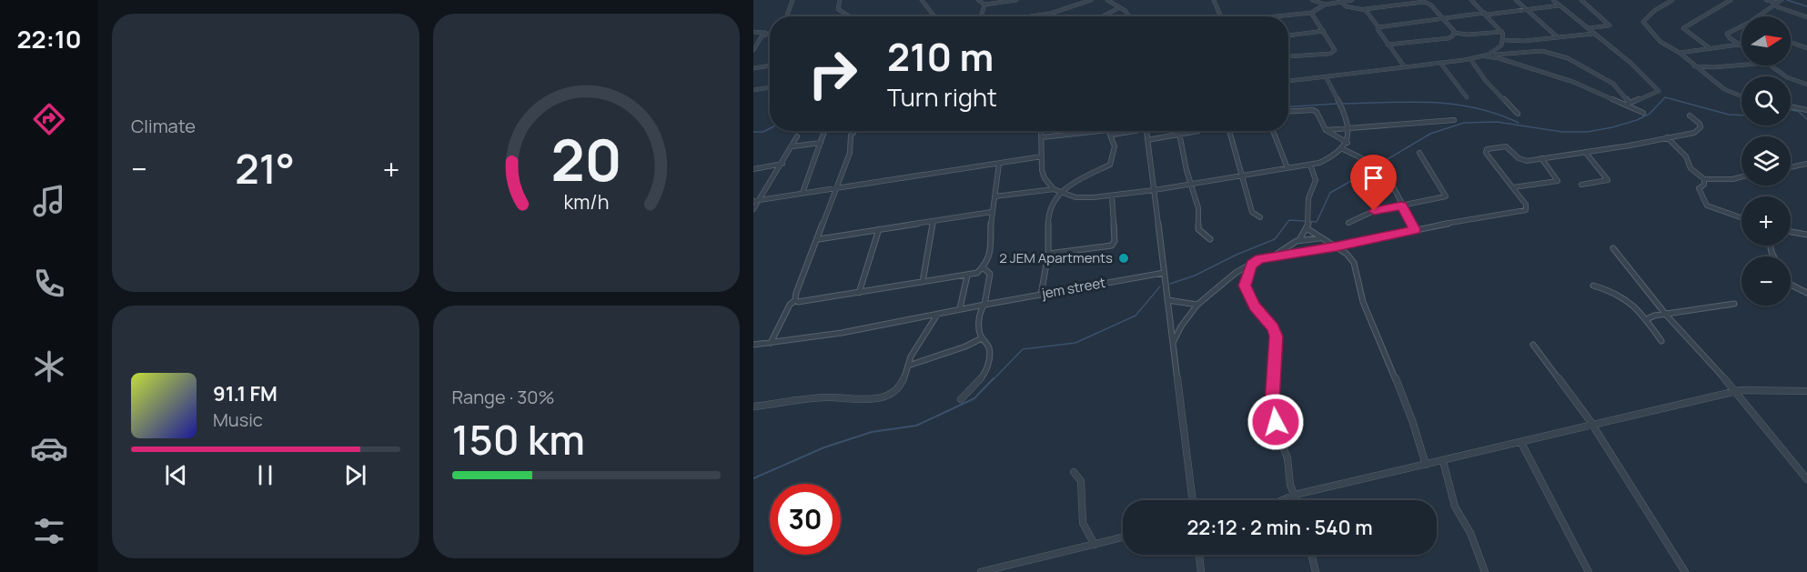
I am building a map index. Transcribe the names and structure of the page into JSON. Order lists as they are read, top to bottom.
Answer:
{
  "streets": {
    "street": ["jem street"]
  },
  "places": ["2 JEM Apartments"],
  "north": "right",
  "page": {
    "tabs": "22:10",
    "tile": [
      "Climate",
      ["Range · 30%", "150 km"]
    ],
    "map_buttons": ["+", "−"],
    "turn": ["210 m", "Turn right"],
    "heat": ["−", "21°", "+"],
    "song": ["91.1 FM", "Music"],
    "limit": "30",
    "trip": "22:12 · 2 min · 540 m",
    "gauge": ["20", "km/h"]
  }
}
